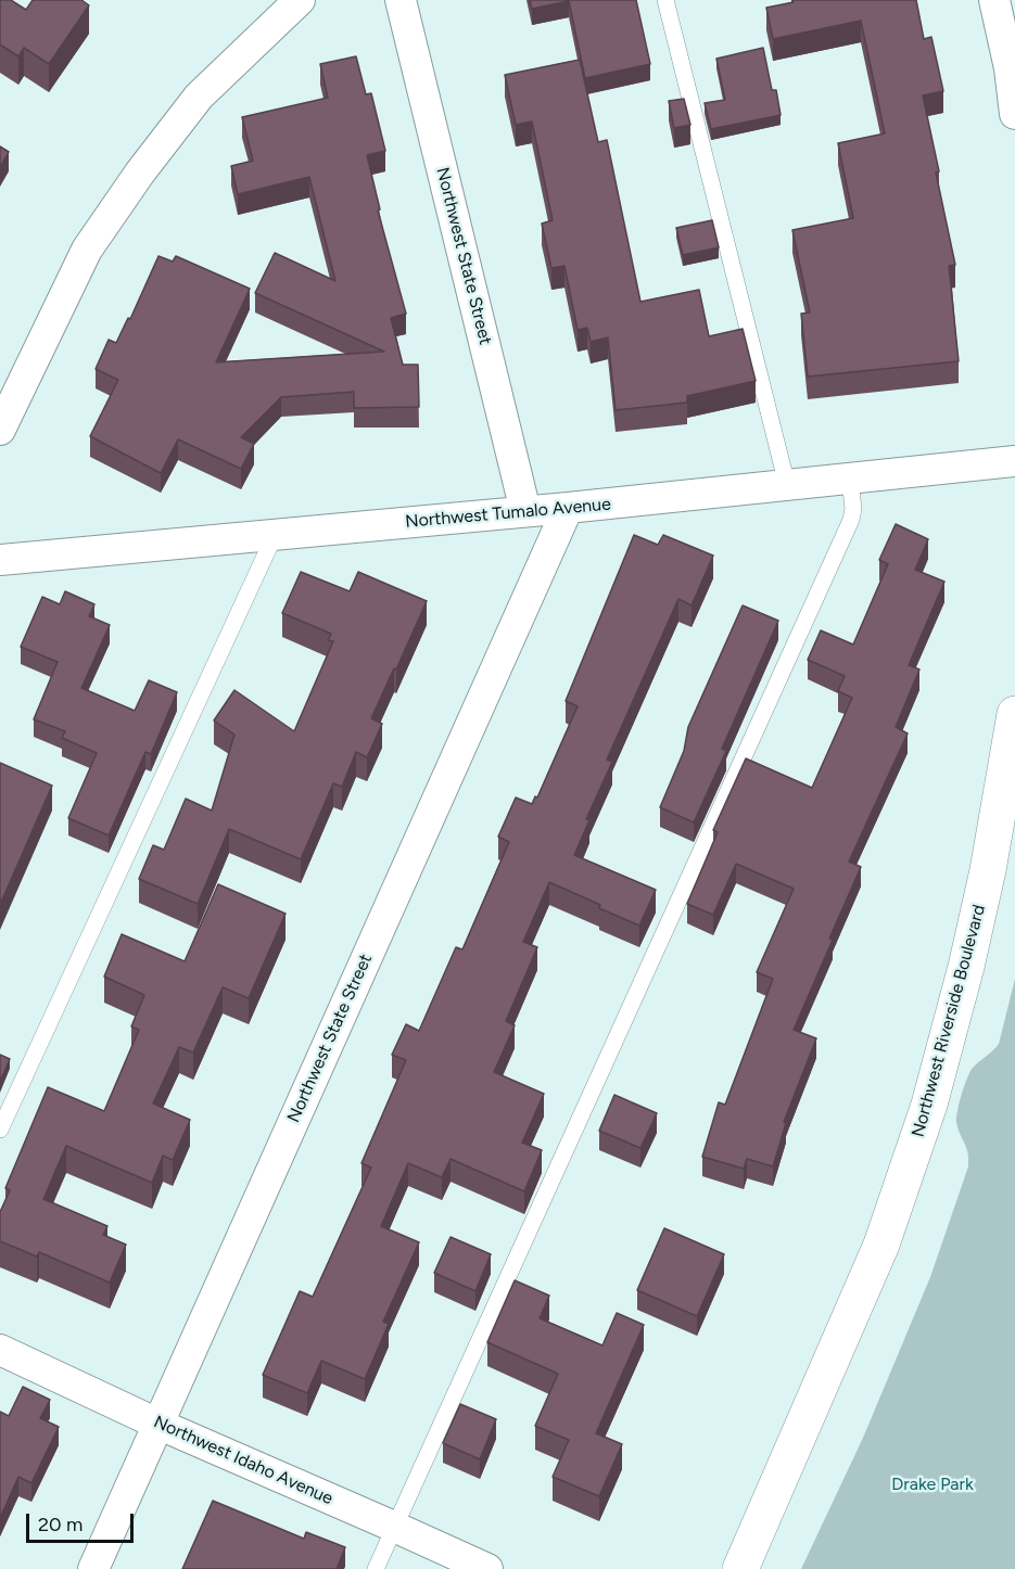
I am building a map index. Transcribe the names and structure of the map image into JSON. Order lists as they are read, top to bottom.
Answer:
{
  "streets": {
    "street": [
      "Northwest State Street",
      "Northwest Tumalo Avenue",
      "Northwest Riverside Boulevard",
      "Northwest Idaho Avenue"
    ]
  },
  "crossings": [
    ["Northwest State Street", "Northwest Tumalo Avenue"],
    ["Northwest State Street", "Northwest Idaho Avenue"]
  ],
  "parks": ["Drake Park"],
  "scale_bar": "20 m"
}
